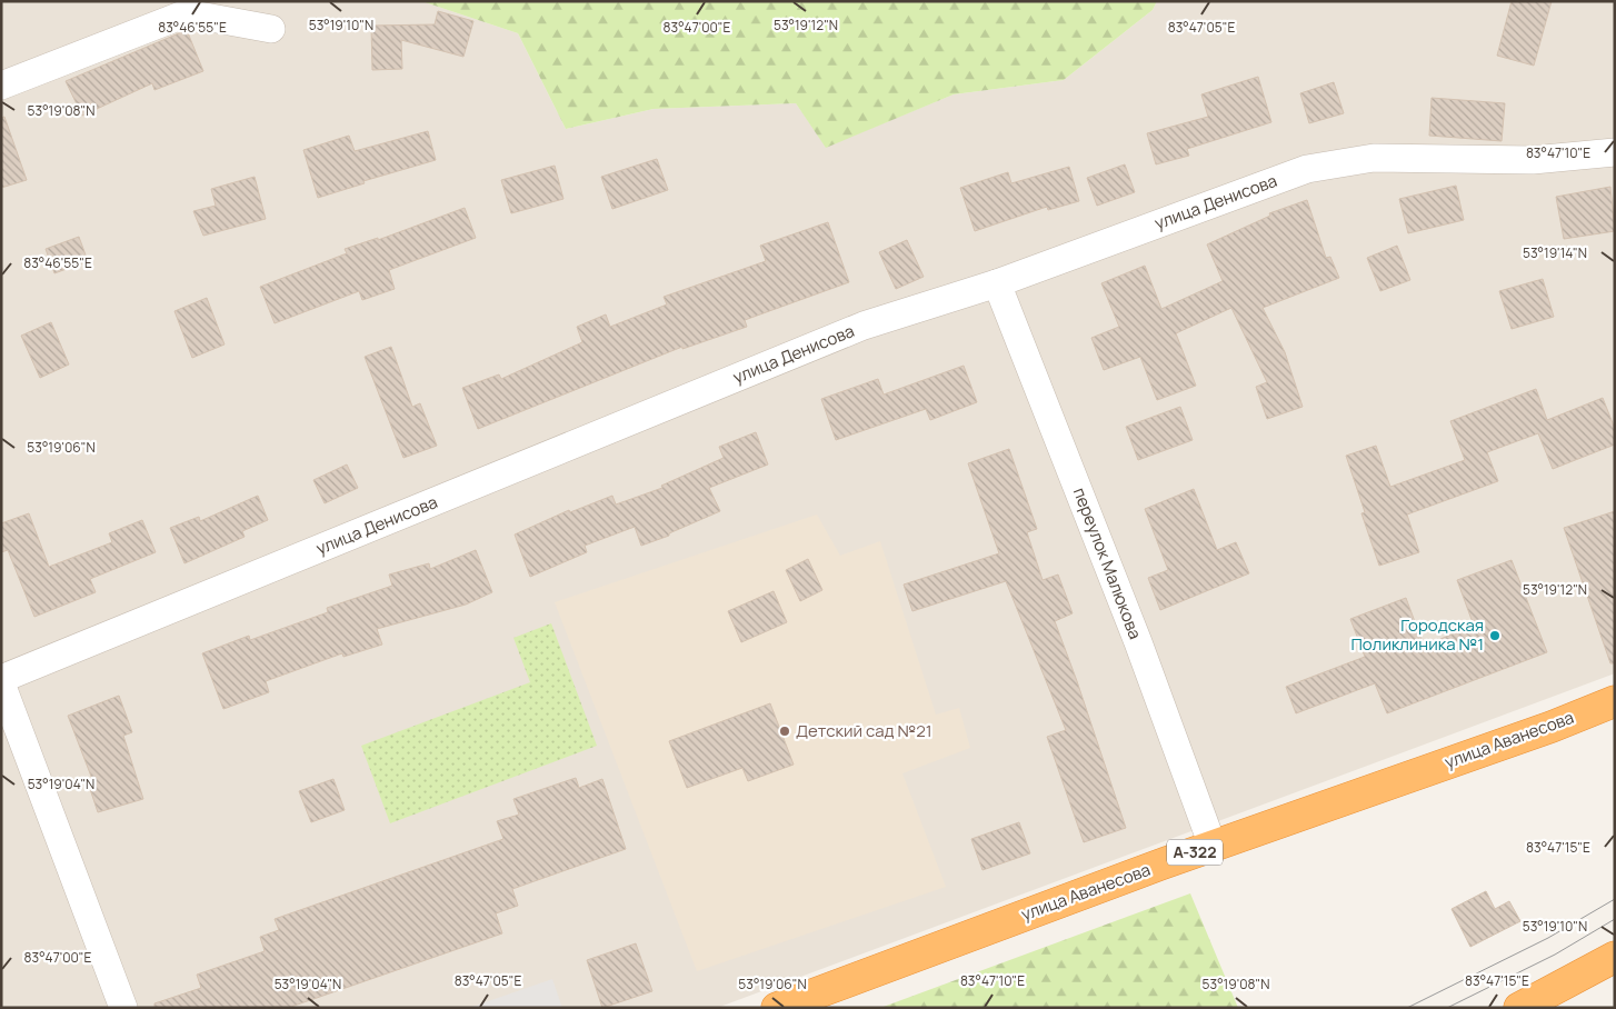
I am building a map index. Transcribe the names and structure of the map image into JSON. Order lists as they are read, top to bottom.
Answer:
{
  "streets": {
    "highway": ["улица Аванесова", "А-322"],
    "street": ["улица Денисова", "переулок Малюкова"]
  },
  "crossings": [
    ["улица Денисова", "переулок Малюкова"],
    ["переулок Малюкова", "улица Аванесова"]
  ],
  "places": ["Городская Поликлиника №1", "Детский сад №21"],
  "coordinates": [
    "53°19'12\"N",
    "53°19'10\"N",
    "83°46'55\"E",
    "83°47'00\"E",
    "83°47'05\"E",
    "53°19'08\"N",
    "83°47'10\"E",
    "53°19'14\"N",
    "53°19'06\"N",
    "53°19'04\"N",
    "83°47'15\"E"
  ]
}
